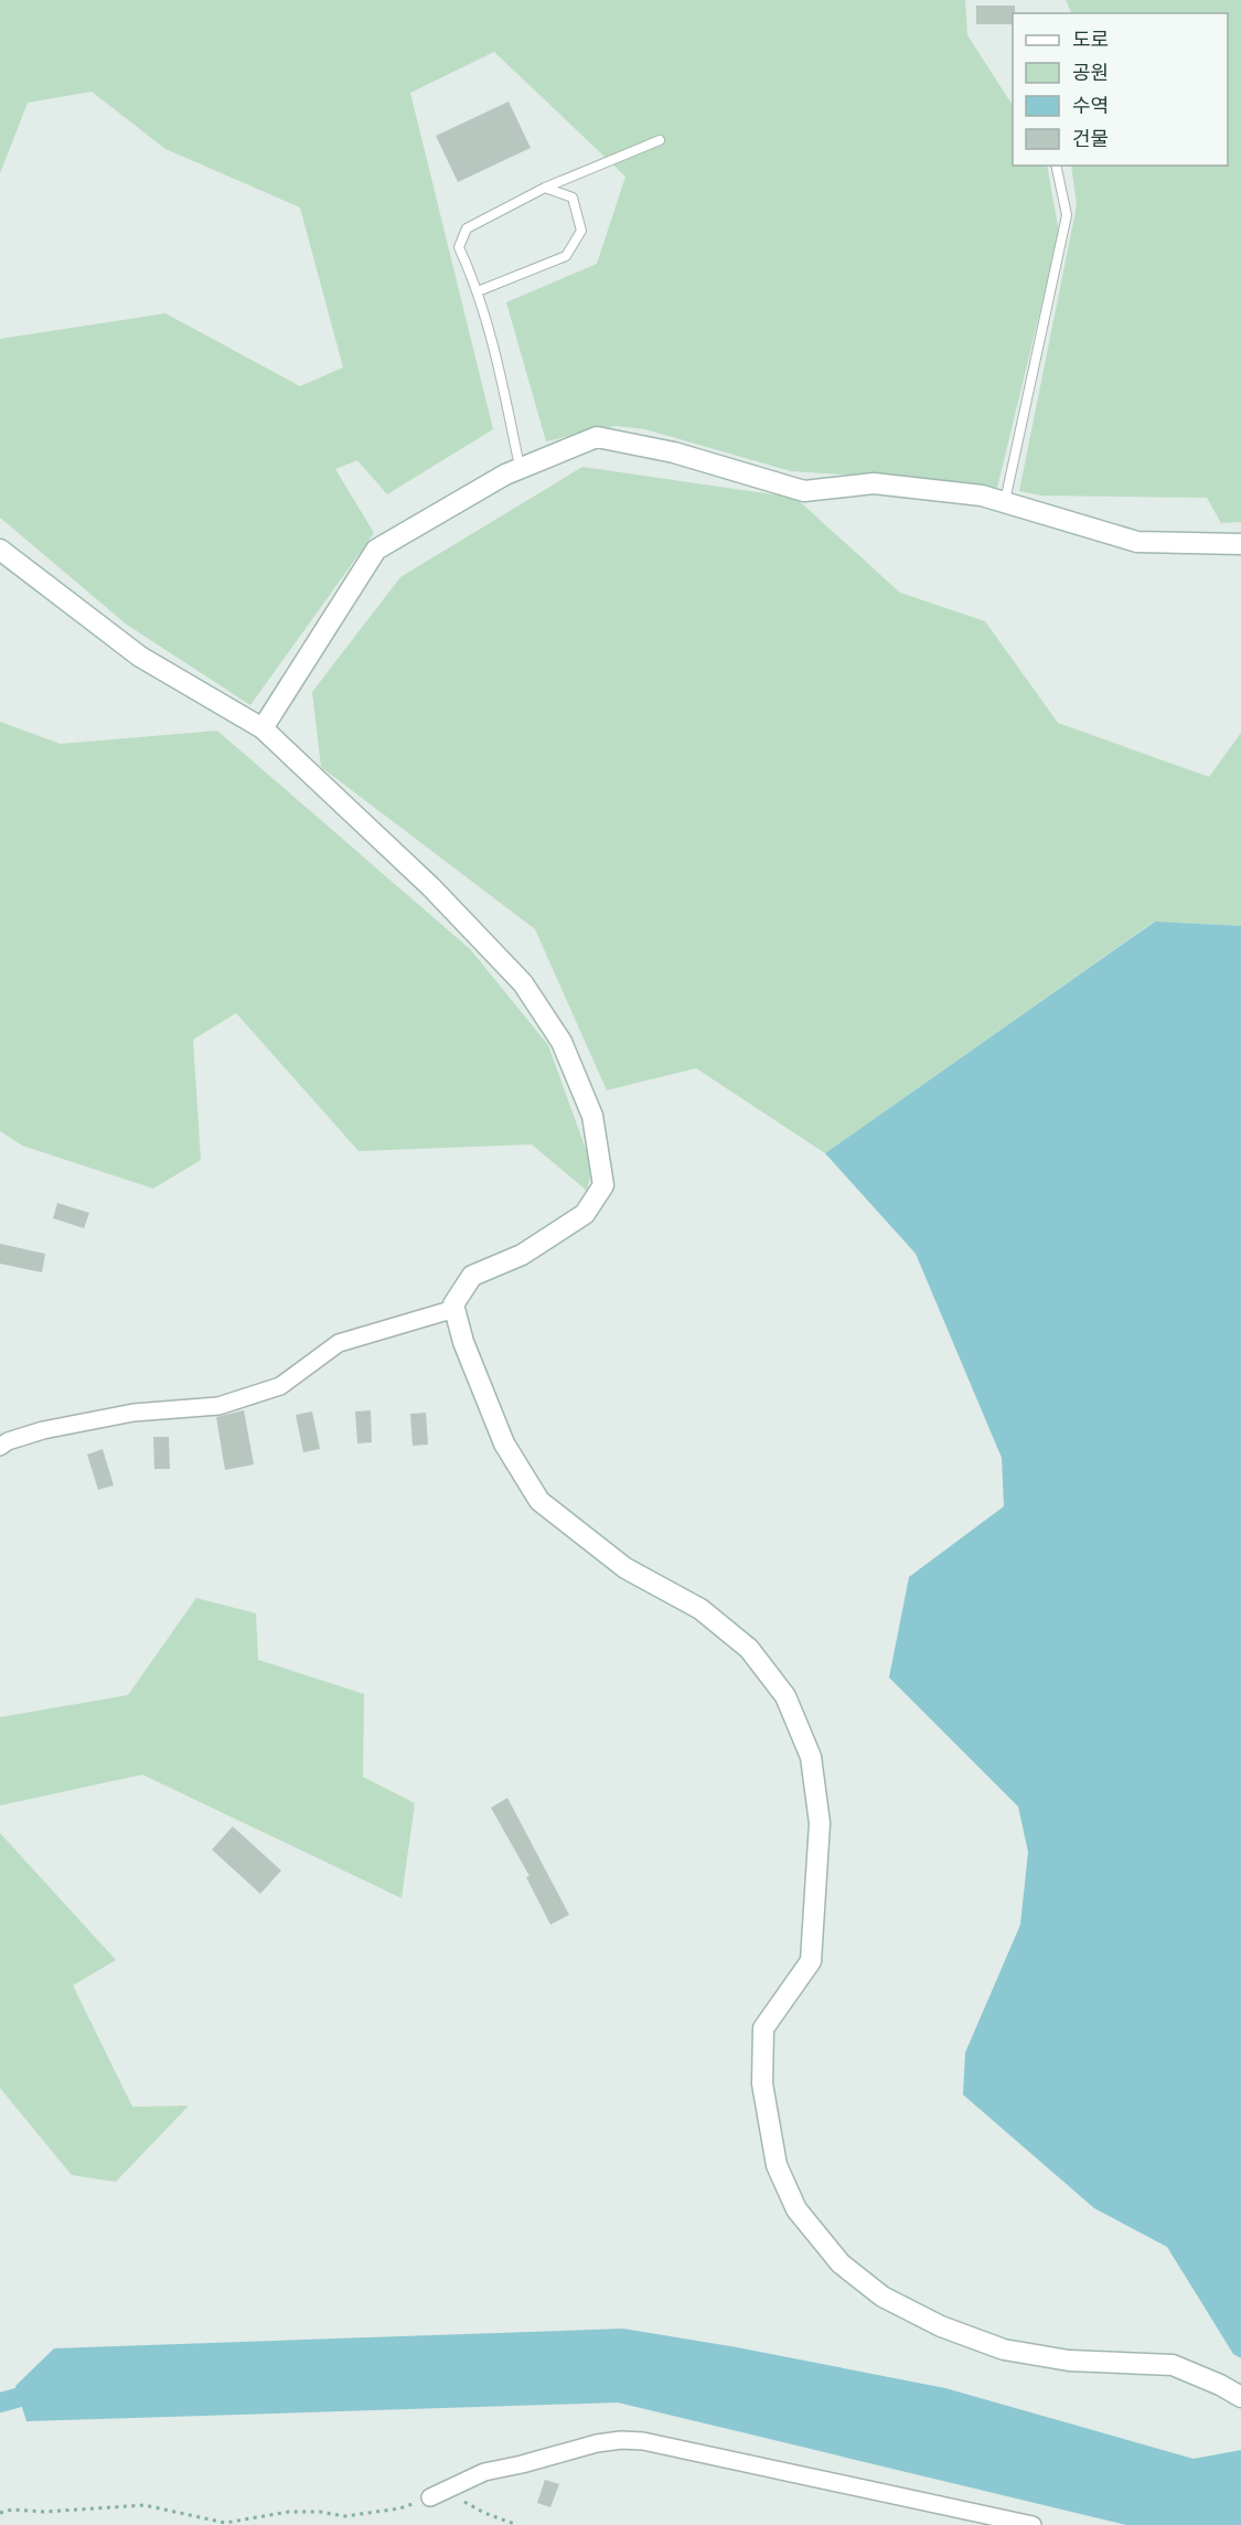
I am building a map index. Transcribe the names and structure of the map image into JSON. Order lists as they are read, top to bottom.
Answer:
{
  "legend": [
    "도로",
    "공원",
    "수역",
    "건물"
  ]
}
